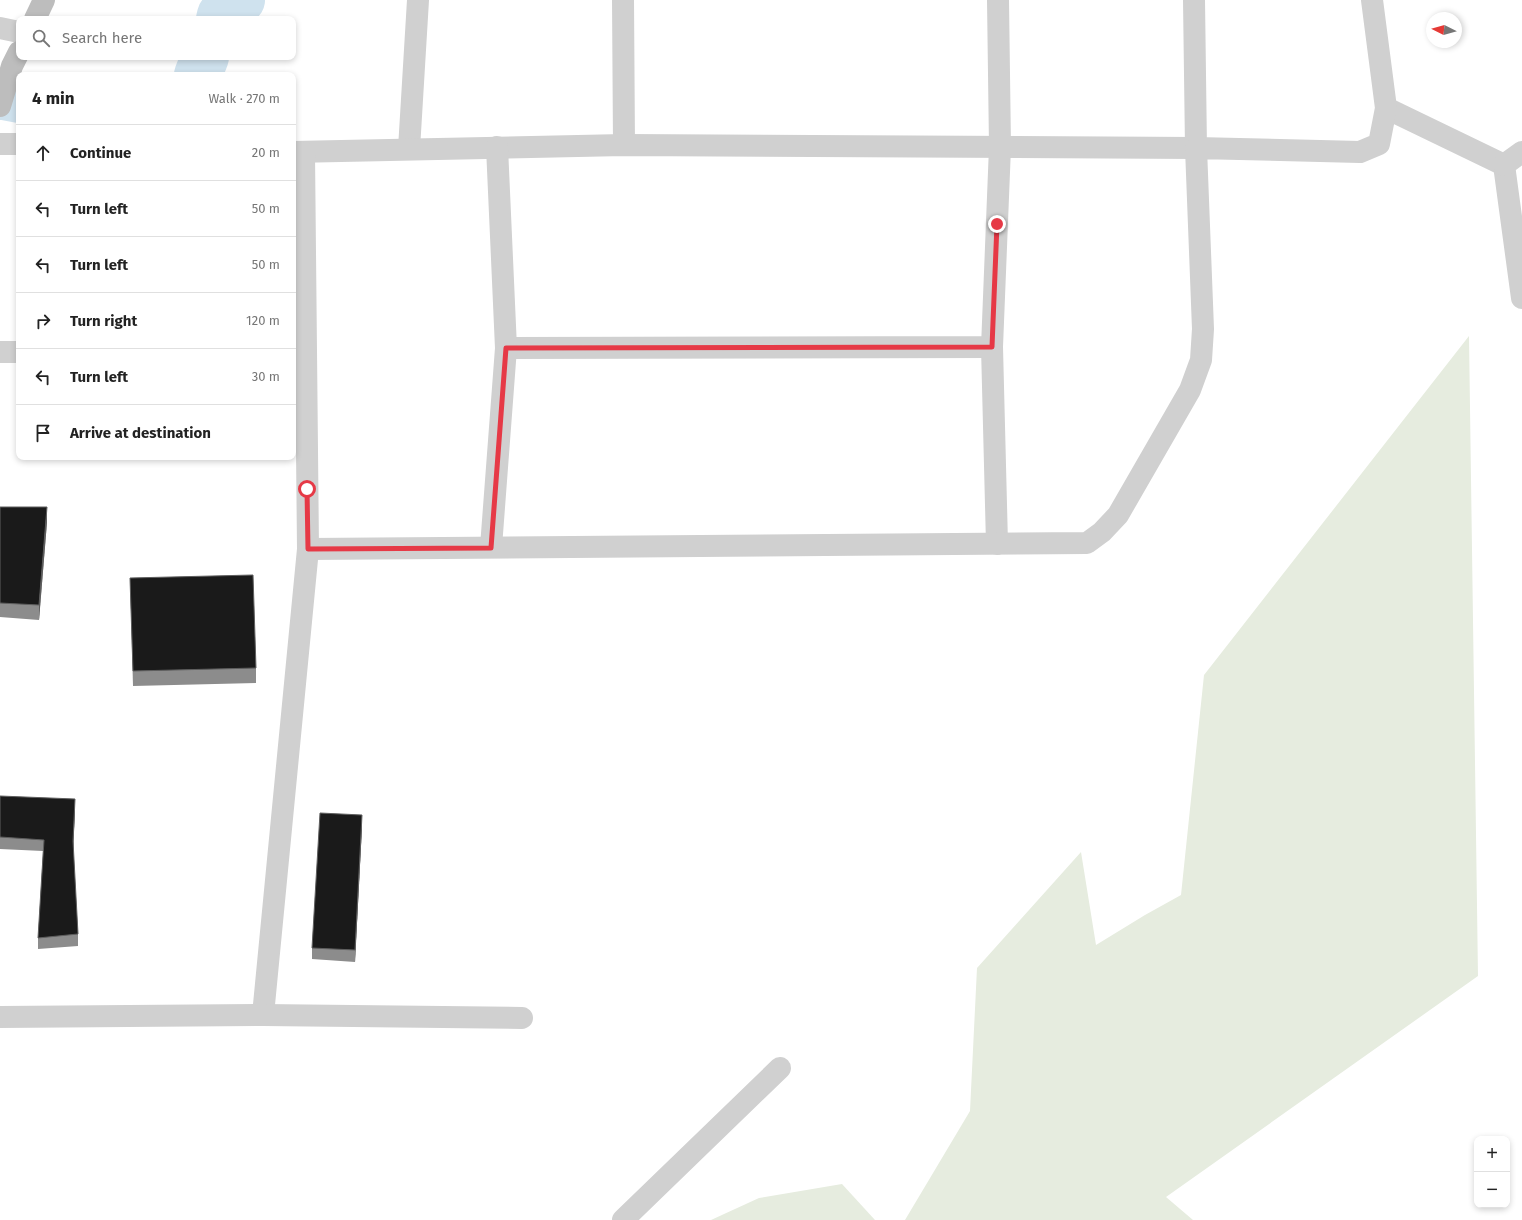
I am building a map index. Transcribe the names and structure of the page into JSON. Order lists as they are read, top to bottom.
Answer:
{
  "north": "left",
  "page": {
    "search": "Search here",
    "heading": ["4 min", "Walk · 270 m"],
    "list": [
      ["Continue", "20 m"],
      ["Turn left", "50 m"],
      ["Turn left", "50 m"],
      ["Turn right", "120 m"],
      ["Turn left", "30 m"],
      "Arrive at destination"
    ],
    "map_buttons": ["+", "−"]
  }
}
